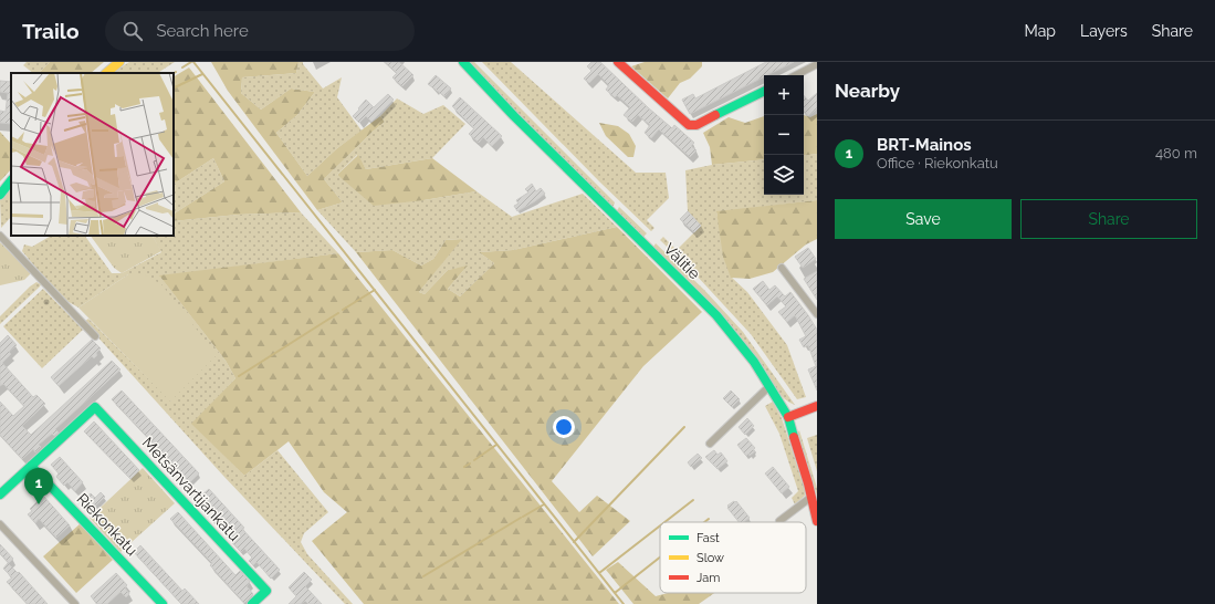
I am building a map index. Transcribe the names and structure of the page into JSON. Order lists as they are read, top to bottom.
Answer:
{
  "streets": {
    "street": ["Välitie", "Metsänvartijankatu", "Riekonkatu"]
  },
  "crossings": [
    ["Metsänvartijankatu", "Riekonkatu"]
  ],
  "legend": ["Fast", "Slow", "Jam"],
  "page": {
    "header": "Trailo",
    "search": "Search here",
    "nav": ["Map", "Layers", "Share"],
    "heading": "Nearby",
    "map_buttons": ["+", "−"],
    "list": [
      {
        "mark": "1",
        "name": "BRT-Mainos",
        "note": "Office · Riekonkatu",
        "value": "480 m"
      }
    ],
    "buttons": ["Save", "Share"],
    "pins": "1"
  }
}
